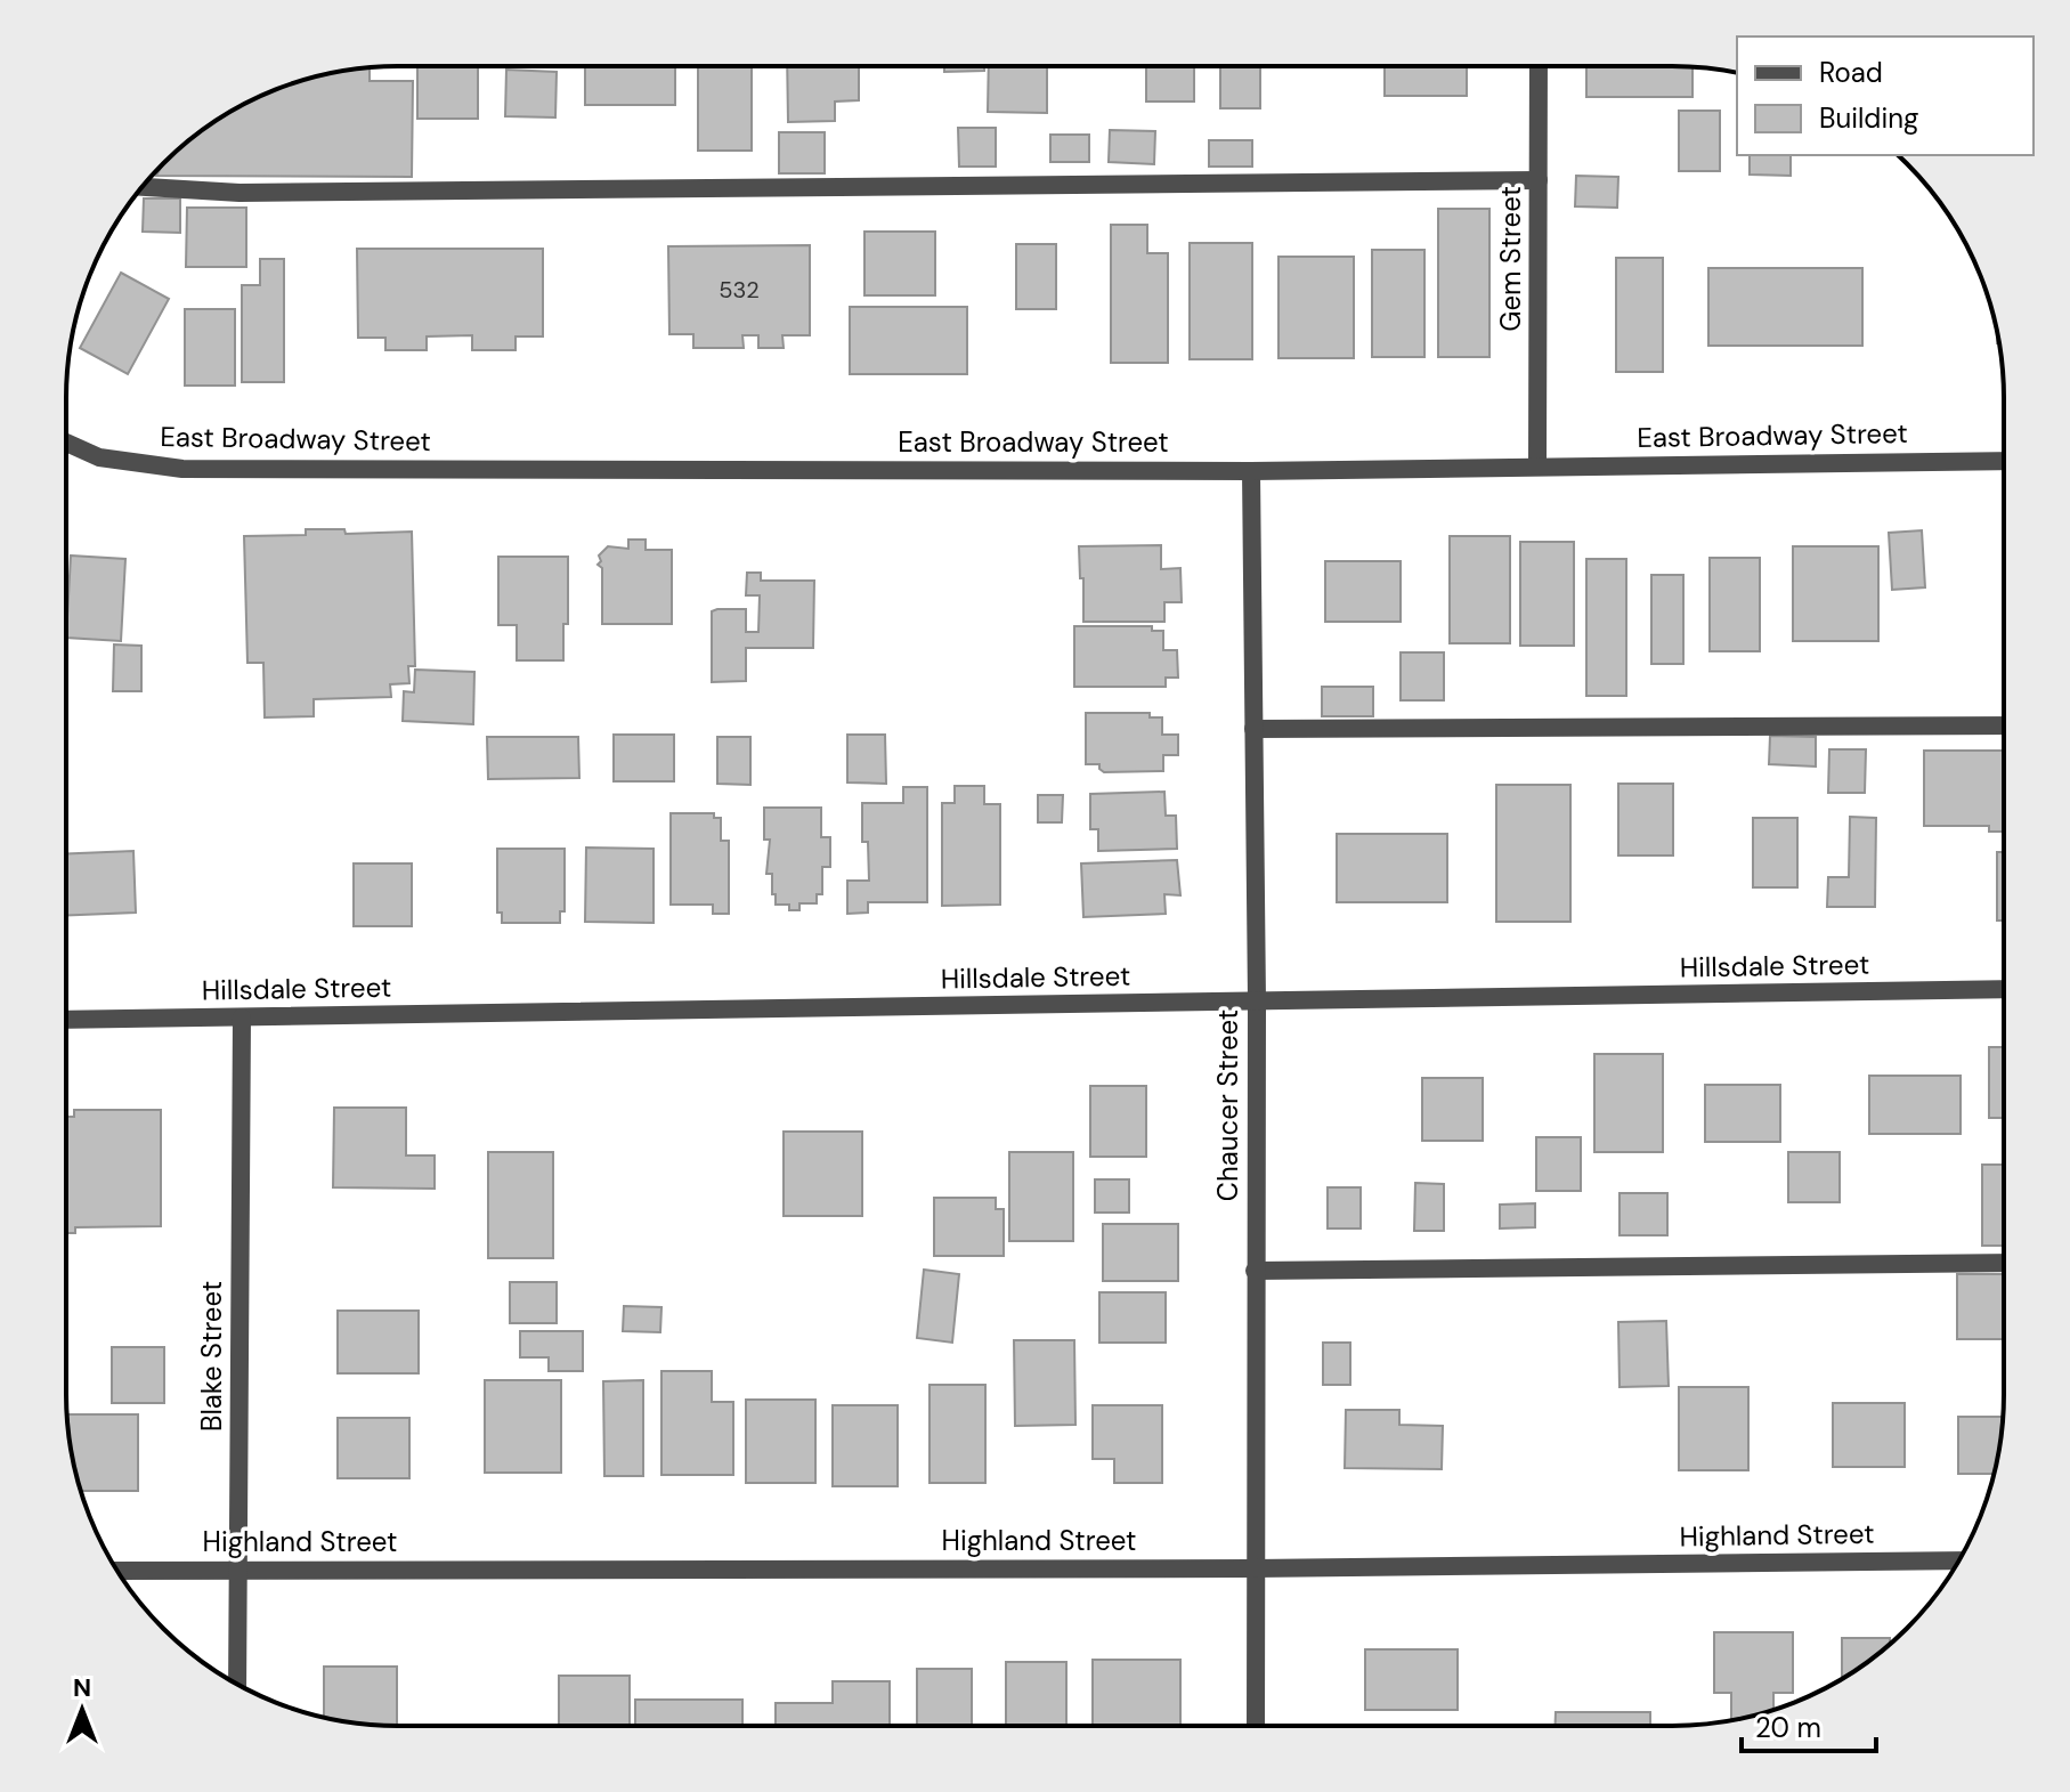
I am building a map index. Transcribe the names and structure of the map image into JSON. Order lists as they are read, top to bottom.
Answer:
{
  "streets": {
    "street": [
      "Gem Street",
      "East Broadway Street",
      "Hillsdale Street",
      "Chaucer Street",
      "Blake Street",
      "Highland Street"
    ]
  },
  "crossings": [
    ["Gem Street", "East Broadway Street"],
    ["East Broadway Street", "Chaucer Street"],
    ["Hillsdale Street", "Chaucer Street"],
    ["Hillsdale Street", "Blake Street"],
    ["Chaucer Street", "Highland Street"],
    ["Blake Street", "Highland Street"]
  ],
  "house_numbers": ["532"],
  "legend": ["Road", "Building"],
  "scale_bar": "20 m",
  "north": "top"
}
